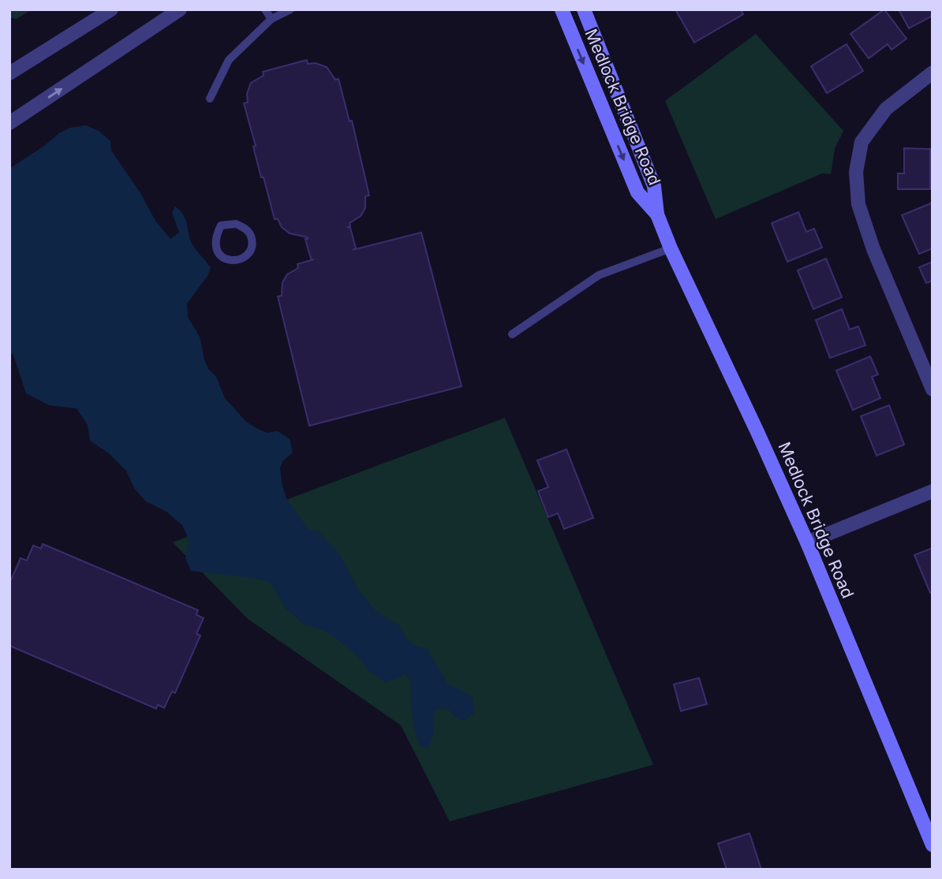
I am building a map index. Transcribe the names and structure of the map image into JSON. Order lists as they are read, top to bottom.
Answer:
{
  "streets": {
    "main road": ["Medlock Bridge Road"]
  }
}
